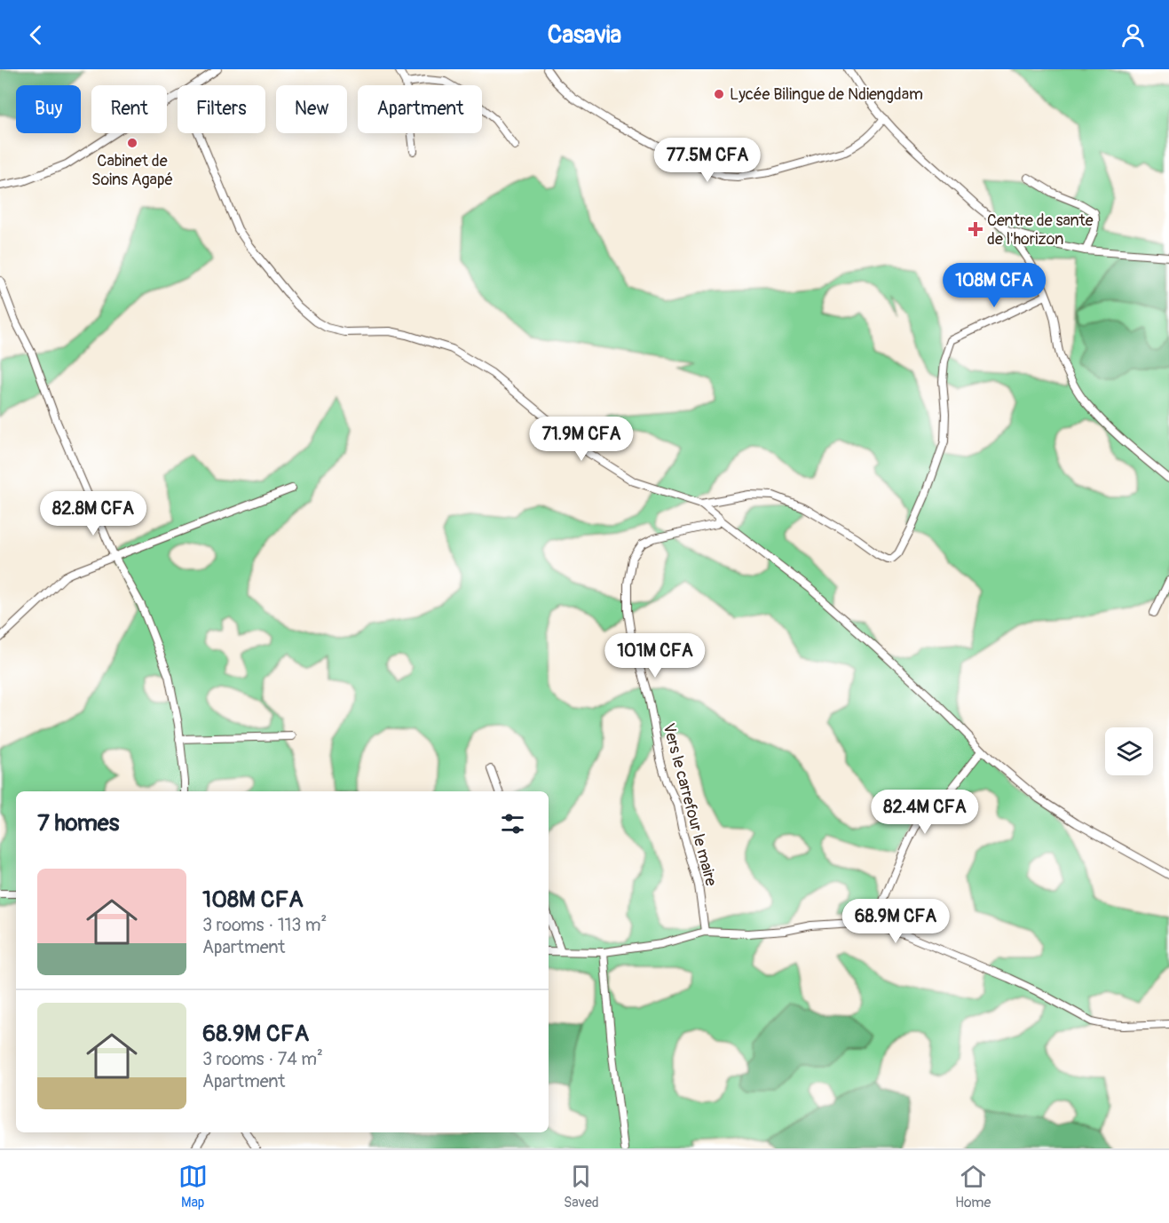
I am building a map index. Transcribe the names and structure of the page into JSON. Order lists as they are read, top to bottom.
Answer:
{
  "streets": {
    "street": ["Vers le carrefour le maire"]
  },
  "places": {
    "other": ["Lycée Bilingue de Ndiengdam", "Cabinet de Soins Agapé"],
    "health": ["Centre de sante de l'horizon"]
  },
  "page": {
    "header": "Casavia",
    "chip": [
      "Buy",
      "Rent",
      "Filters",
      "New",
      "Apartment"
    ],
    "price": [
      "77.5M CFA",
      "108M CFA",
      "71.9M CFA",
      "82.8M CFA",
      "101M CFA",
      "82.4M CFA",
      "68.9M CFA"
    ],
    "heading": "7 homes",
    "list": [
      {
        "name": "108M CFA",
        "note": "3 rooms · 113 m² · Apartment"
      },
      {
        "name": "68.9M CFA",
        "note": "3 rooms · 74 m² · Apartment"
      }
    ],
    "tabs": ["Map", "Saved", "Home"]
  }
}
